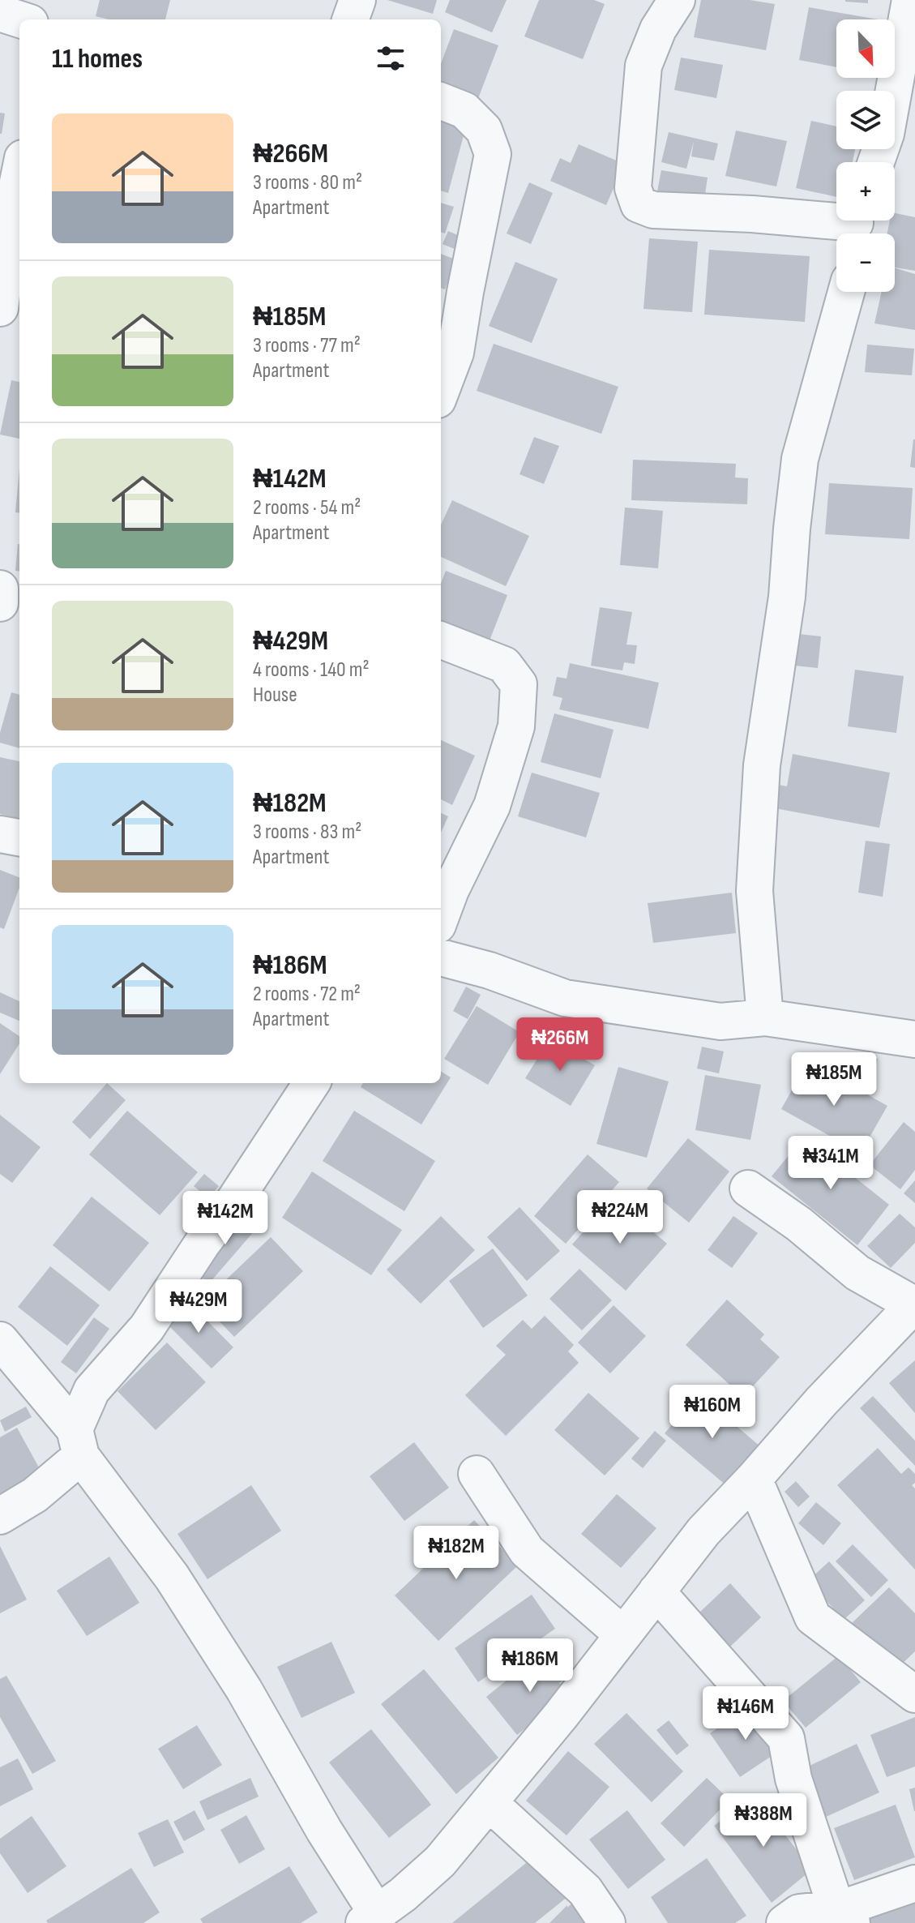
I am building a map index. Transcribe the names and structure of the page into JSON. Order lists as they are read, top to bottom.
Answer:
{
  "north": "bottom right",
  "page": {
    "map_buttons": ["+", "−"],
    "heading": "11 homes",
    "list": [
      {
        "name": "₦266M",
        "note": "3 rooms · 80 m² · Apartment"
      },
      {
        "name": "₦185M",
        "note": "3 rooms · 77 m² · Apartment"
      },
      {
        "name": "₦142M",
        "note": "2 rooms · 54 m² · Apartment"
      },
      {
        "name": "₦429M",
        "note": "4 rooms · 140 m² · House"
      },
      {
        "name": "₦182M",
        "note": "3 rooms · 83 m² · Apartment"
      },
      {
        "name": "₦186M",
        "note": "2 rooms · 72 m² · Apartment"
      }
    ],
    "price": [
      "₦266M",
      "₦185M",
      "₦341M",
      "₦224M",
      "₦142M",
      "₦429M",
      "₦160M",
      "₦182M",
      "₦186M",
      "₦146M",
      "₦388M"
    ]
  }
}
